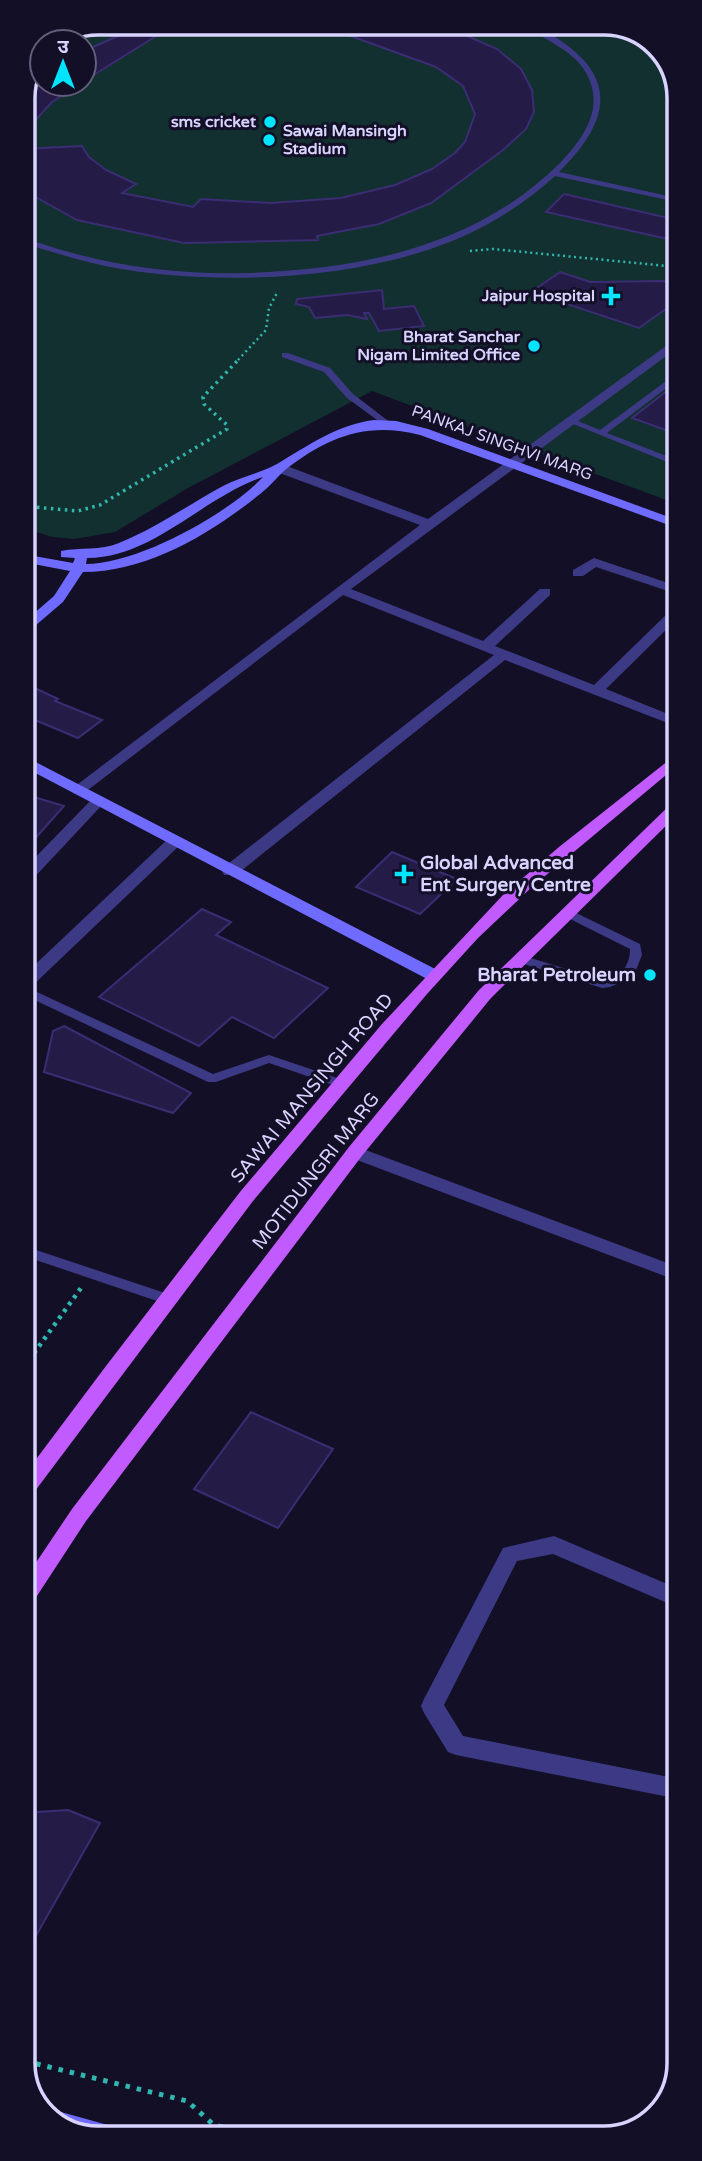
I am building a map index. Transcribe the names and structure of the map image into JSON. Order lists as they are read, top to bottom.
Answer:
{
  "streets": {
    "main road": ["SAWAI MANSINGH ROAD", "MOTIDUNGRI MARG"],
    "street": ["PANKAJ SINGHVI MARG"]
  },
  "places": {
    "other": [
      "sms cricket",
      "Sawai Mansingh Stadium",
      "Bharat Sanchar Nigam Limited Office",
      "Bharat Petroleum"
    ],
    "health": ["Jaipur Hospital", "Global Advanced Ent Surgery Centre"]
  },
  "north": "top"
}
